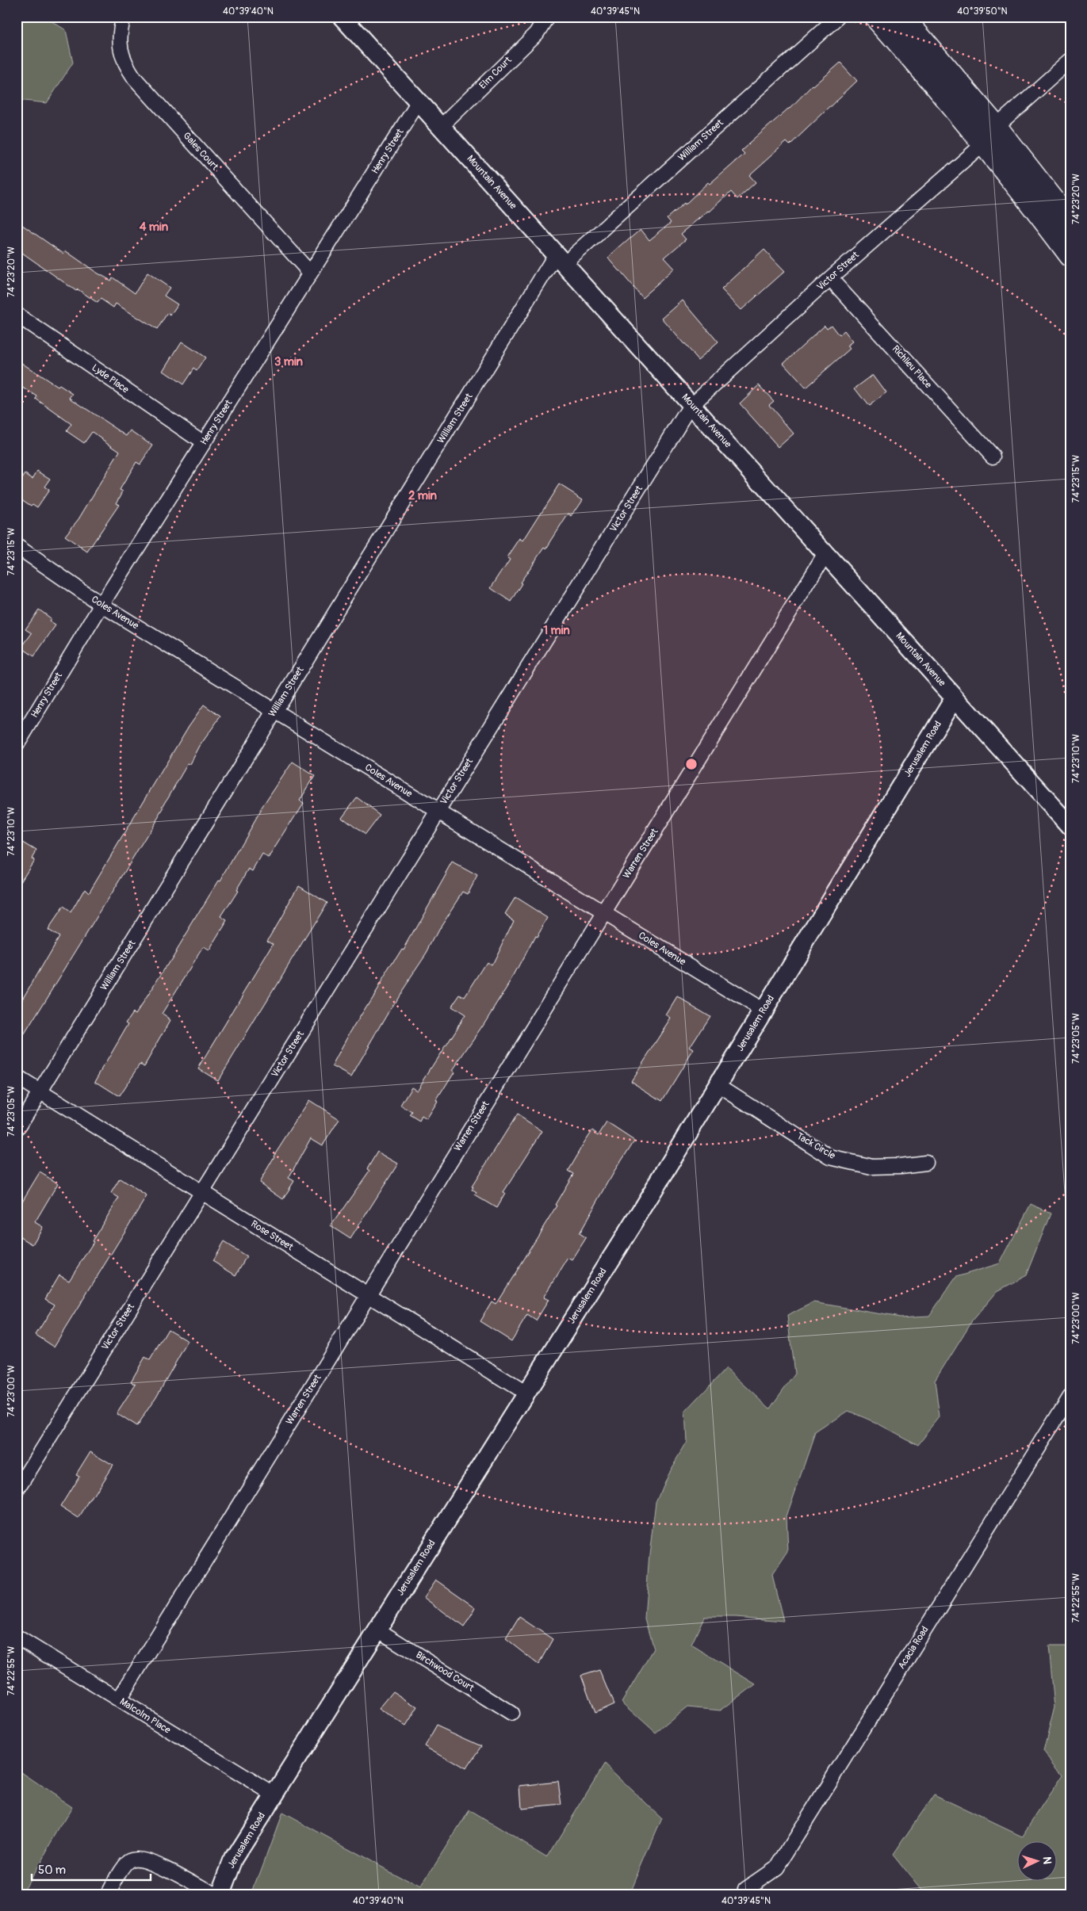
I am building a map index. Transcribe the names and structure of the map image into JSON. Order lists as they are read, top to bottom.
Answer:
{
  "streets": {
    "street": [
      "Elm Court",
      "William Street",
      "Gales Court",
      "Henry Street",
      "Mountain Avenue",
      "Victor Street",
      "Richlieu Place",
      "Lyde Place",
      "Coles Avenue",
      "Jerusalem Road",
      "Warren Street",
      "Tack Circle",
      "Rose Street",
      "Acacia Road",
      "Birchwood Court",
      "Malcolm Place"
    ]
  },
  "crossings": [
    ["Elm Court", "Mountain Avenue"],
    ["William Street", "Mountain Avenue"],
    ["William Street", "Coles Avenue"],
    ["William Street", "Rose Street"],
    ["Gales Court", "Henry Street"],
    ["Henry Street", "Mountain Avenue"],
    ["Henry Street", "Lyde Place"],
    ["Henry Street", "Coles Avenue"],
    ["Mountain Avenue", "Victor Street"],
    ["Mountain Avenue", "Jerusalem Road"],
    ["Mountain Avenue", "Warren Street"],
    ["Victor Street", "Richlieu Place"],
    ["Victor Street", "Coles Avenue"],
    ["Victor Street", "Rose Street"],
    ["Coles Avenue", "Jerusalem Road"],
    ["Coles Avenue", "Warren Street"],
    ["Jerusalem Road", "Tack Circle"],
    ["Jerusalem Road", "Rose Street"],
    ["Jerusalem Road", "Birchwood Court"],
    ["Jerusalem Road", "Malcolm Place"],
    ["Warren Street", "Rose Street"],
    ["Warren Street", "Malcolm Place"]
  ],
  "scale_bar": "50 m",
  "north": "right",
  "coordinates": [
    "40°39'40\"N",
    "40°39'45\"N",
    "40°39'50\"N",
    "74°23'20\"W",
    "74°23'15\"W",
    "74°23'10\"W",
    "74°23'05\"W",
    "74°23'00\"W",
    "74°22'55\"W"
  ],
  "rings": [
    "4 min",
    "3 min",
    "2 min",
    "1 min"
  ]
}
